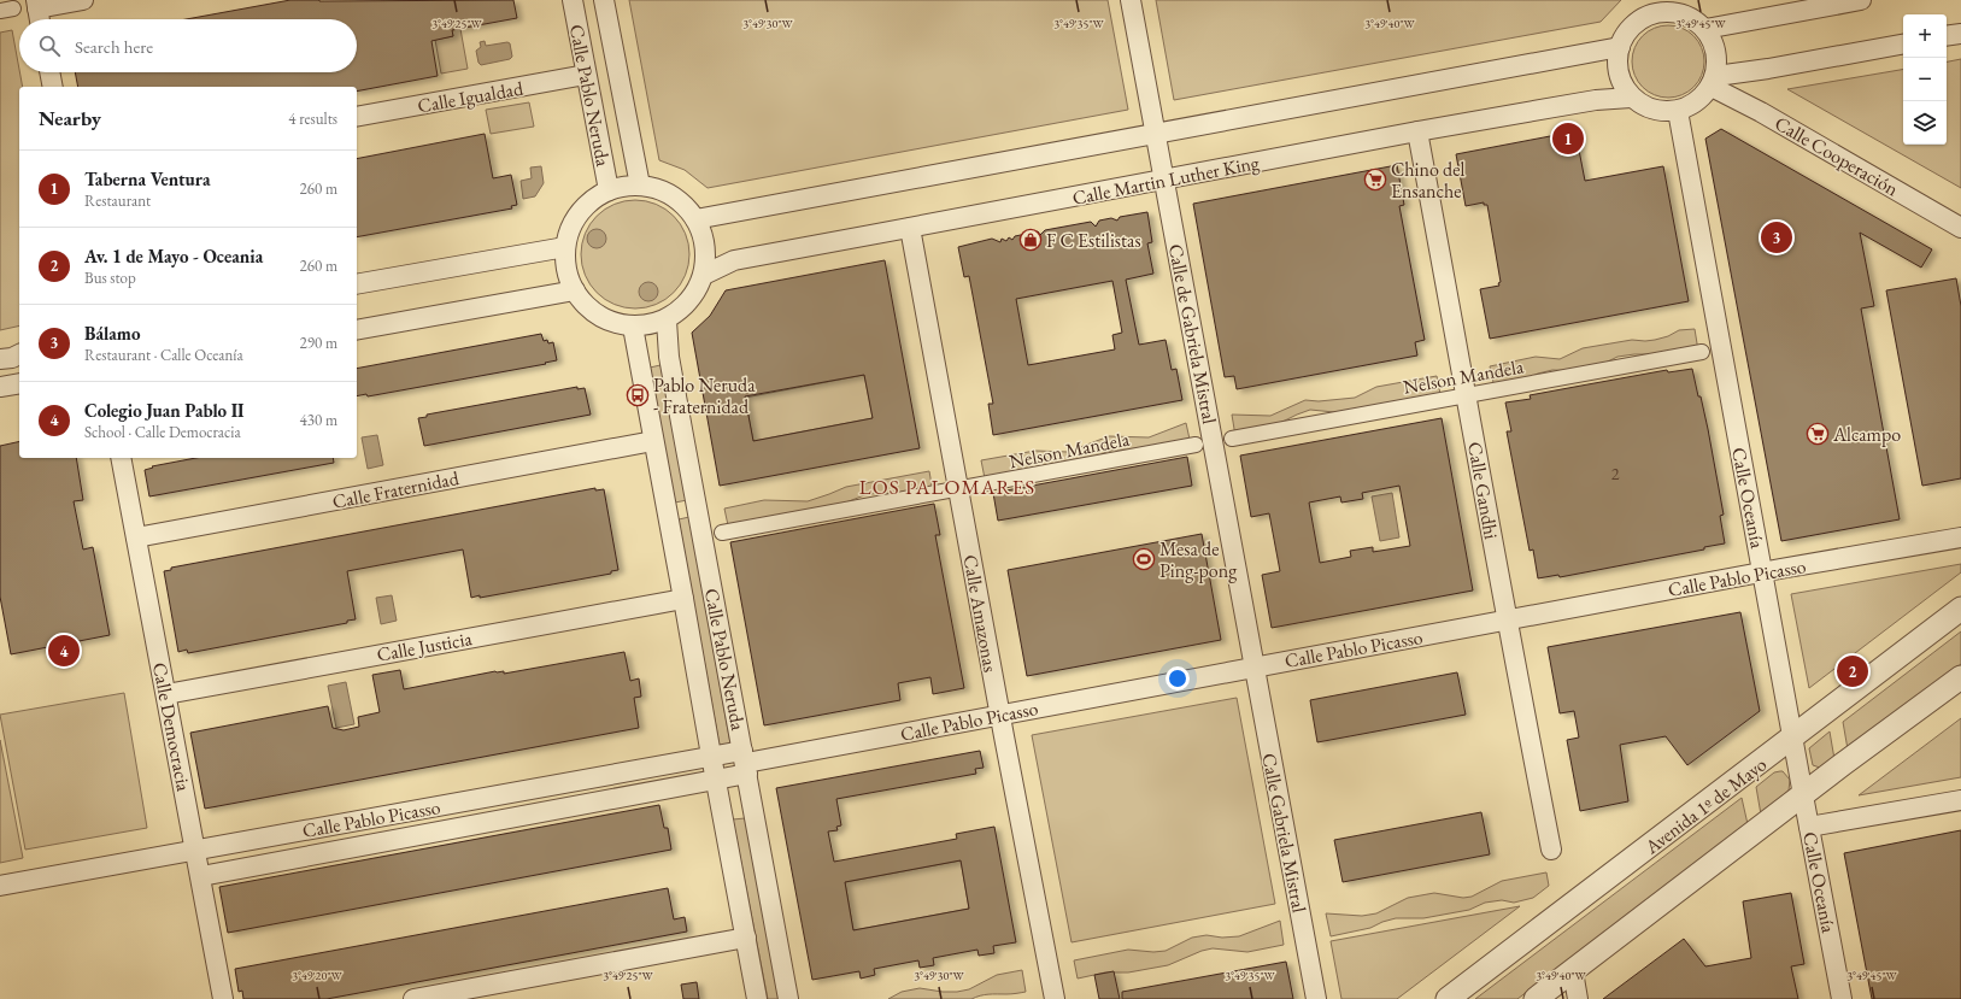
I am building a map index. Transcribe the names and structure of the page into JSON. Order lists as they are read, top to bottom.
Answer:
{
  "streets": {
    "street": [
      "Calle Pablo Neruda",
      "Calle Igualdad",
      "Calle Cooperación",
      "Calle Martin Luther King",
      "Calle de Gabriela Mistral",
      "Nelson Mandela",
      "Calle Fraternidad",
      "Calle Gandhi",
      "Calle Oceanía",
      "Calle Pablo Picasso",
      "Calle Amazonas",
      "Calle Justicia",
      "Calle Democracia",
      "Avenida 1º de Mayo",
      "Calle Gabriela Mistral"
    ]
  },
  "crossings": [
    ["Calle Pablo Neruda", "Calle Igualdad"],
    ["Calle Pablo Neruda", "Calle Martin Luther King"],
    ["Calle Pablo Neruda", "Calle Fraternidad"],
    ["Calle Pablo Neruda", "Calle Pablo Picasso"],
    ["Calle Pablo Neruda", "Calle Justicia"],
    ["Calle Cooperación", "Calle Martin Luther King"],
    ["Calle Cooperación", "Calle Oceanía"],
    ["Calle Martin Luther King", "Calle de Gabriela Mistral"],
    ["Calle Martin Luther King", "Calle Gandhi"],
    ["Calle Martin Luther King", "Calle Oceanía"],
    ["Calle Martin Luther King", "Calle Amazonas"],
    ["Calle de Gabriela Mistral", "Calle Pablo Picasso"],
    ["Calle de Gabriela Mistral", "Calle Gabriela Mistral"],
    ["Nelson Mandela", "Calle Gandhi"],
    ["Nelson Mandela", "Calle Amazonas"],
    ["Calle Fraternidad", "Calle Democracia"],
    ["Calle Gandhi", "Calle Pablo Picasso"],
    ["Calle Oceanía", "Calle Pablo Picasso"],
    ["Calle Oceanía", "Avenida 1º de Mayo"],
    ["Calle Pablo Picasso", "Calle Amazonas"],
    ["Calle Pablo Picasso", "Calle Democracia"],
    ["Calle Pablo Picasso", "Calle Gabriela Mistral"],
    ["Calle Justicia", "Calle Democracia"]
  ],
  "districts": ["LOS PALOMARES"],
  "places": {
    "supermarket": ["Chino del Ensanche", "Alcampo"],
    "shop": ["F C Estilistas"],
    "bus stop": ["Pablo Neruda - Fraternidad"],
    "sports": ["Mesa de Ping-pong"]
  },
  "house_numbers": ["2"],
  "page": {
    "map_buttons": ["+", "−"],
    "search": "Search here",
    "heading": ["Nearby", "4 results"],
    "pins": [
      "1",
      "3",
      "4",
      "2"
    ],
    "list": [
      {
        "mark": "1",
        "name": "Taberna Ventura",
        "note": "Restaurant",
        "value": "260 m"
      },
      {
        "mark": "2",
        "name": "Av. 1 de Mayo - Oceania",
        "note": "Bus stop",
        "value": "260 m"
      },
      {
        "mark": "3",
        "name": "Bálamo",
        "note": "Restaurant · Calle Oceanía",
        "value": "290 m"
      },
      {
        "mark": "4",
        "name": "Colegio Juan Pablo II",
        "note": "School · Calle Democracia",
        "value": "430 m"
      }
    ]
  },
  "coordinates": [
    "3°49'25\"W",
    "3°49'30\"W",
    "3°49'35\"W",
    "3°49'40\"W",
    "3°49'45\"W",
    "3°49'20\"W"
  ]
}
